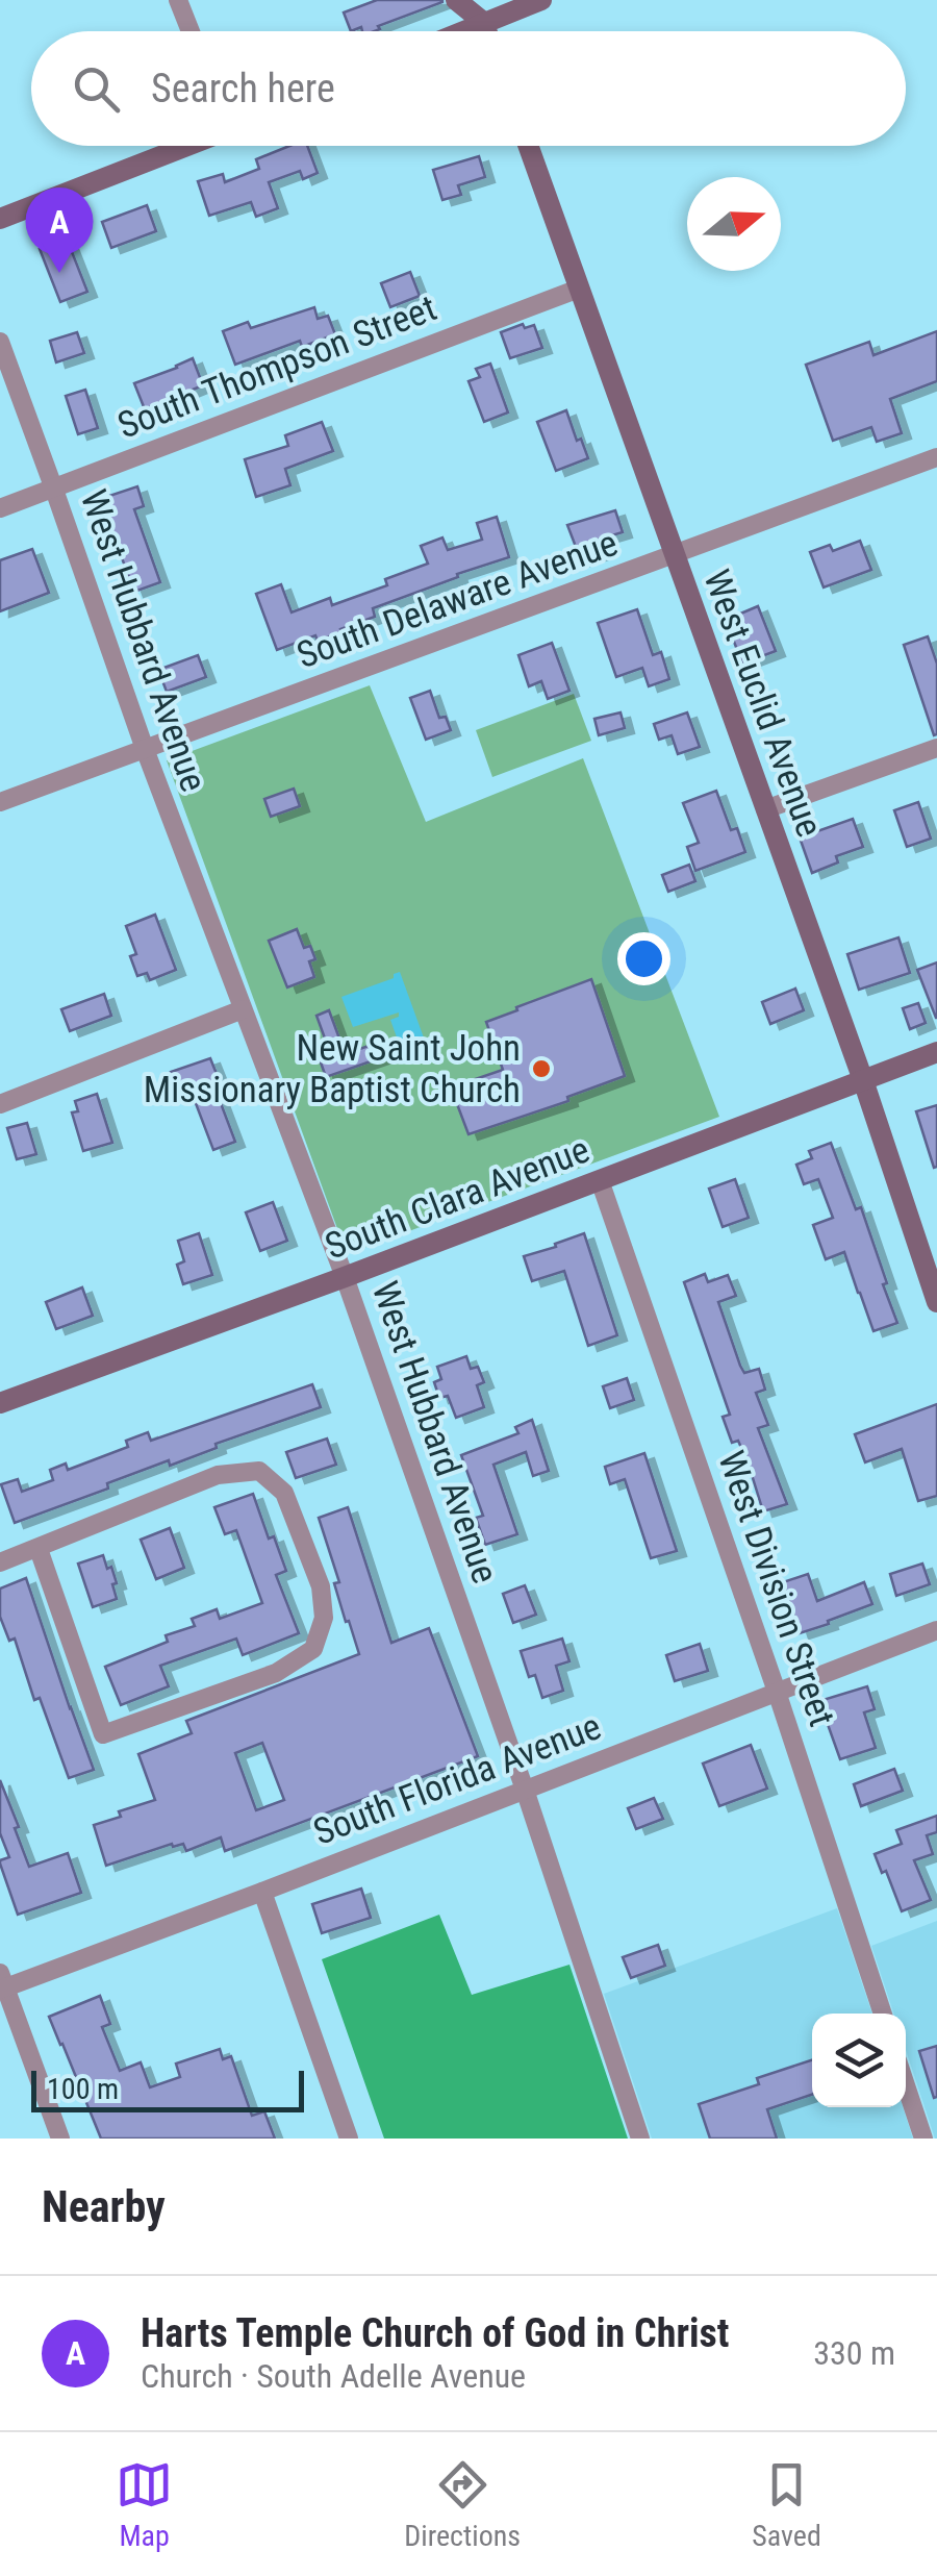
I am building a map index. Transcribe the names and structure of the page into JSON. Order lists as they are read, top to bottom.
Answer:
{
  "streets": {
    "street": [
      "South Thompson Street",
      "South Delaware Avenue",
      "West Hubbard Avenue",
      "West Euclid Avenue",
      "South Clara Avenue",
      "West Division Street",
      "South Florida Avenue"
    ]
  },
  "crossings": [
    ["South Thompson Street", "West Hubbard Avenue"],
    ["South Thompson Street", "West Euclid Avenue"],
    ["South Delaware Avenue", "West Hubbard Avenue"],
    ["South Delaware Avenue", "West Euclid Avenue"],
    ["West Hubbard Avenue", "South Clara Avenue"],
    ["West Hubbard Avenue", "South Florida Avenue"],
    ["West Euclid Avenue", "South Clara Avenue"],
    ["South Clara Avenue", "West Division Street"],
    ["West Division Street", "South Florida Avenue"]
  ],
  "places": ["New Saint John Missionary Baptist Church"],
  "scale_bar": "100 m",
  "north": "right",
  "page": {
    "search": "Search here",
    "pins": "A",
    "scale": "100 m",
    "heading": "Nearby",
    "list": [
      {
        "mark": "A",
        "name": "Harts Temple Church of God in Christ",
        "note": "Church · South Adelle Avenue",
        "value": "330 m"
      }
    ],
    "nav": ["Map", "Directions", "Saved"]
  }
}
